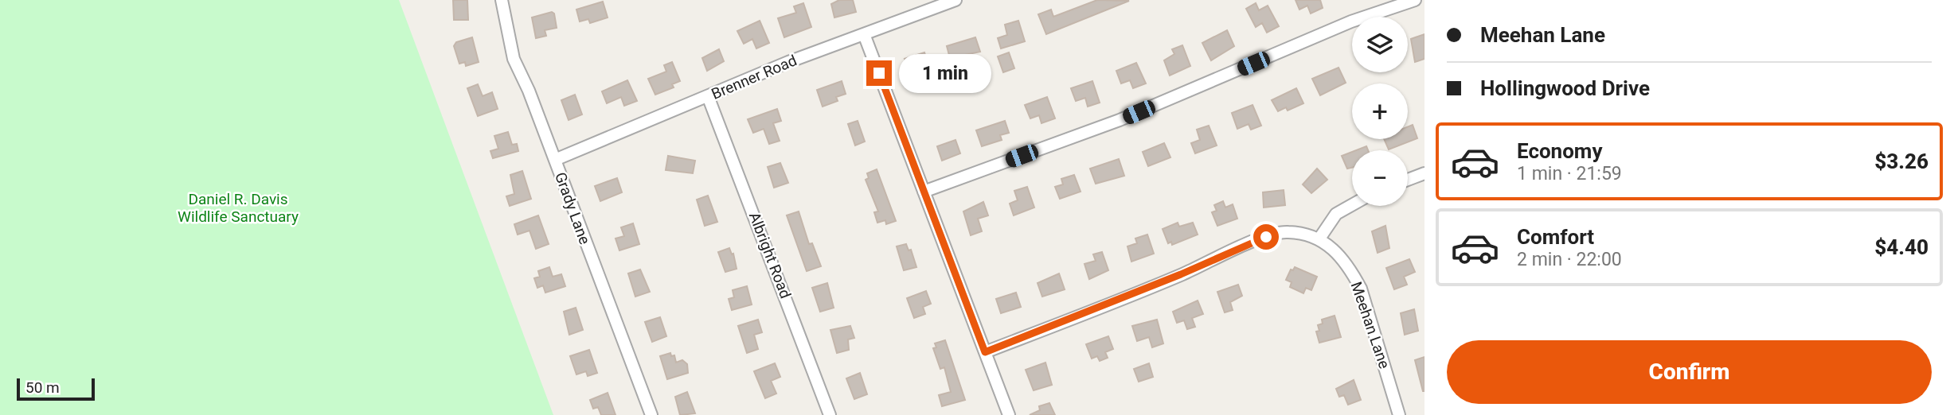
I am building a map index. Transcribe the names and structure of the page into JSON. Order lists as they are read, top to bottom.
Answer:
{
  "streets": {
    "street": [
      "Brenner Road",
      "Grady Lane",
      "Albright Road",
      "Meehan Lane"
    ]
  },
  "crossings": [
    ["Brenner Road", "Grady Lane"],
    ["Brenner Road", "Albright Road"]
  ],
  "parks": ["Daniel R. Davis Wildlife Sanctuary"],
  "scale_bar": "50 m",
  "page": {
    "banner": ["Meehan Lane", "Hollingwood Drive"],
    "map_buttons": ["+", "−"],
    "bubble": "1 min",
    "list": [
      {
        "name": "Economy",
        "note": "1 min · 21:59",
        "value": "$3.26"
      },
      {
        "name": "Comfort",
        "note": "2 min · 22:00",
        "value": "$4.40"
      }
    ],
    "buttons": "Confirm",
    "scale": "50 m"
  }
}
